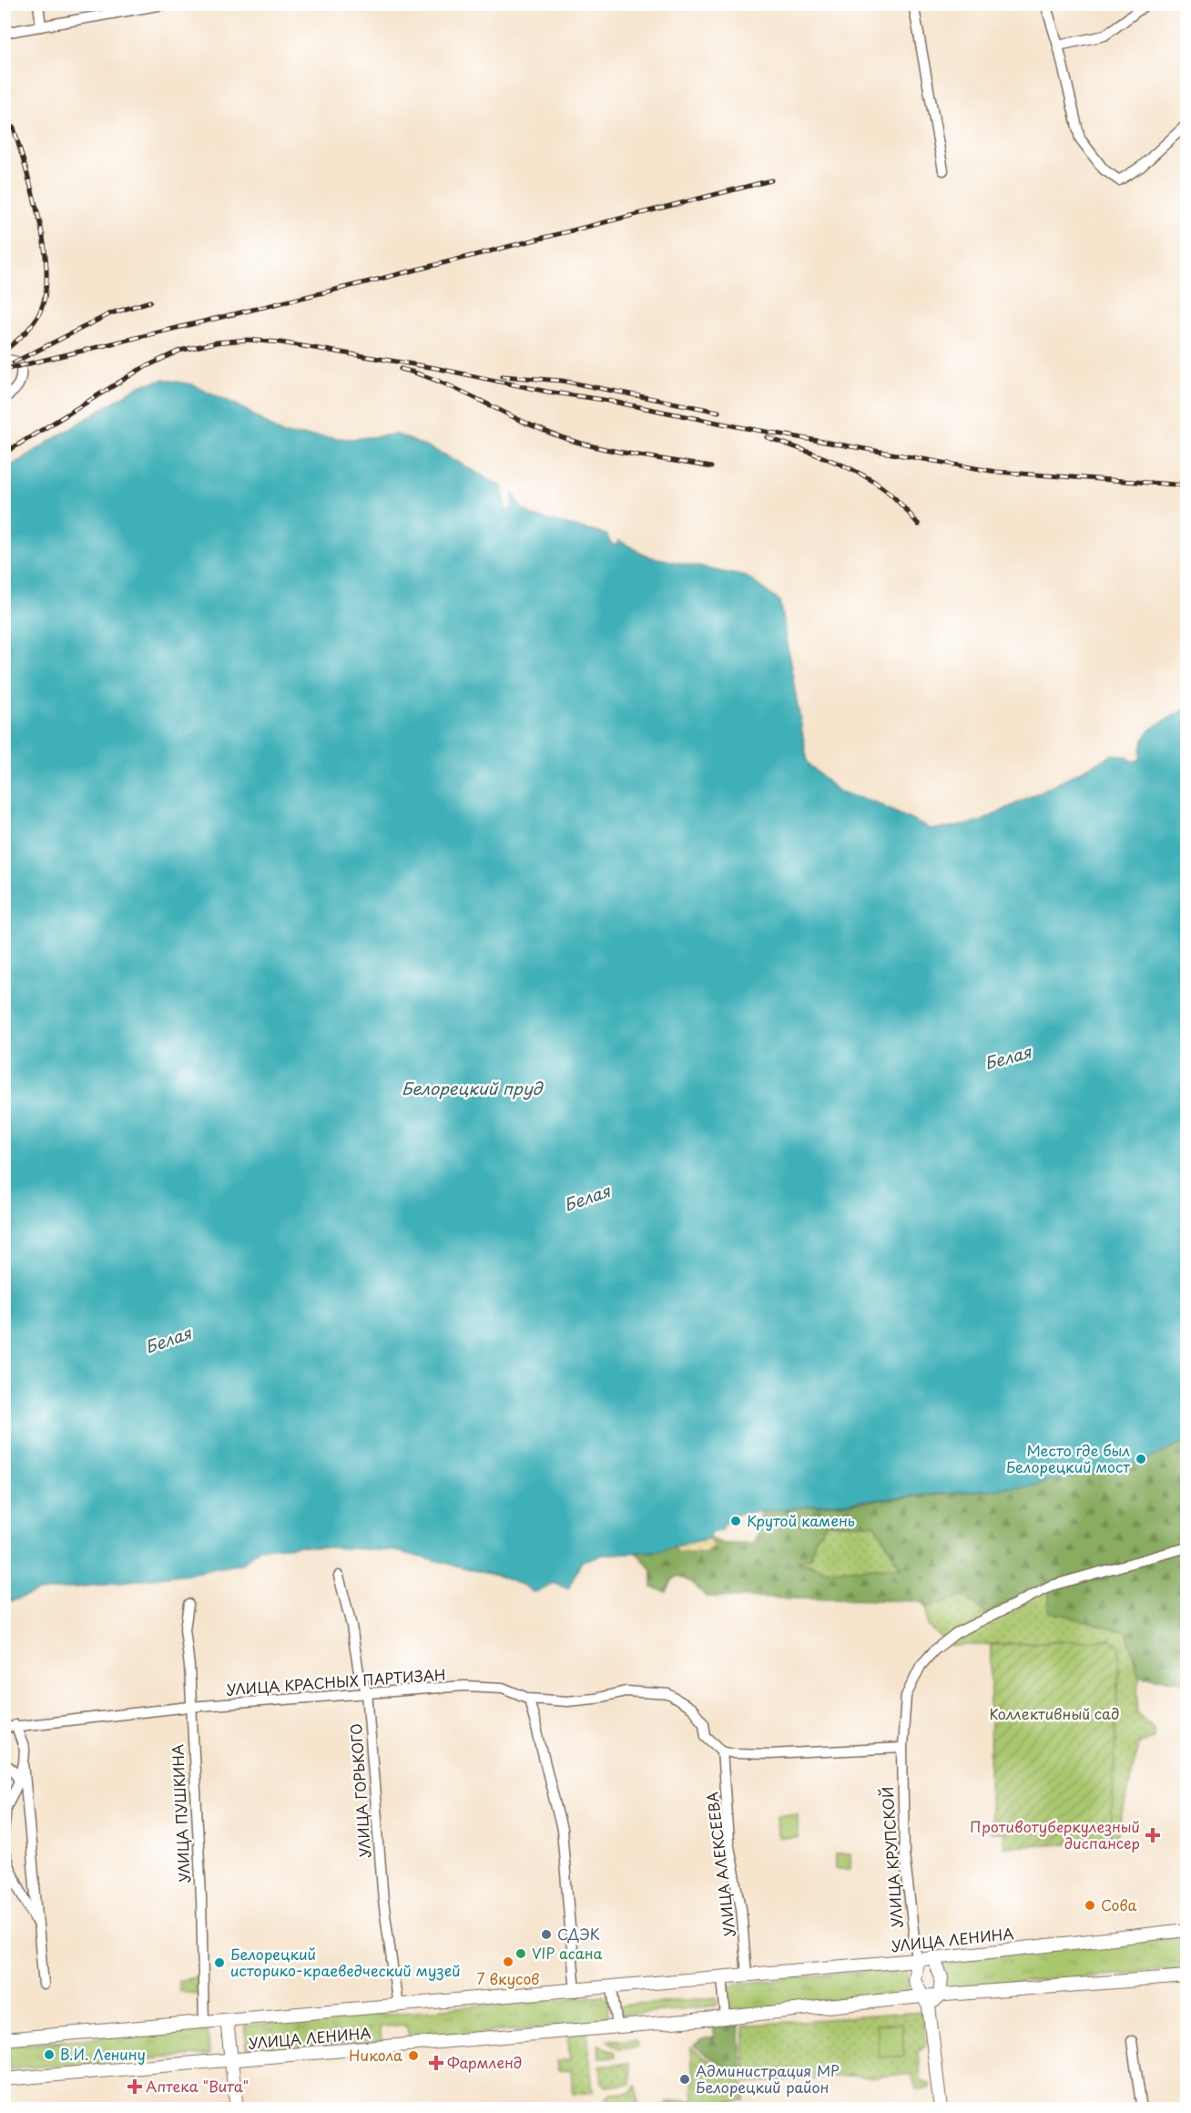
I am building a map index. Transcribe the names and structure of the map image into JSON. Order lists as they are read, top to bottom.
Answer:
{
  "streets": {
    "main road": ["УЛИЦА КРУПСКОЙ", "УЛИЦА ЛЕНИНА"],
    "street": [
      "УЛИЦА КРАСНЫХ ПАРТИЗАН",
      "УЛИЦА ГОРЬКОГО",
      "УЛИЦА ПУШКИНА",
      "УЛИЦА АЛЕКСЕЕВА"
    ]
  },
  "crossings": [
    ["УЛИЦА КРАСНЫХ ПАРТИЗАН", "УЛИЦА ГОРЬКОГО"],
    ["УЛИЦА КРАСНЫХ ПАРТИЗАН", "УЛИЦА ПУШКИНА"],
    ["УЛИЦА КРАСНЫХ ПАРТИЗАН", "УЛИЦА АЛЕКСЕЕВА"],
    ["УЛИЦА ГОРЬКОГО", "УЛИЦА ЛЕНИНА"],
    ["УЛИЦА ПУШКИНА", "УЛИЦА ЛЕНИНА"],
    ["УЛИЦА КРУПСКОЙ", "УЛИЦА ЛЕНИНА"],
    ["УЛИЦА АЛЕКСЕЕВА", "УЛИЦА ЛЕНИНА"]
  ],
  "water": ["Белая", "Белорецкий пруд"],
  "parks": ["Коллективный сад"],
  "places": {
    "other": [
      "Место где был Белорецкий мост",
      "Крутой камень",
      "Сова",
      "СДЭК",
      "VIP асана",
      "7 вкусов",
      "Белорецкий историко-краеведческий музей",
      "В.И. Ленину",
      "Никола",
      "Администрация МР Белорецкий район"
    ],
    "health": ["Противотуберкулезный диспансер", "Фармленд", "Аптека \"Вита\""]
  }
}
